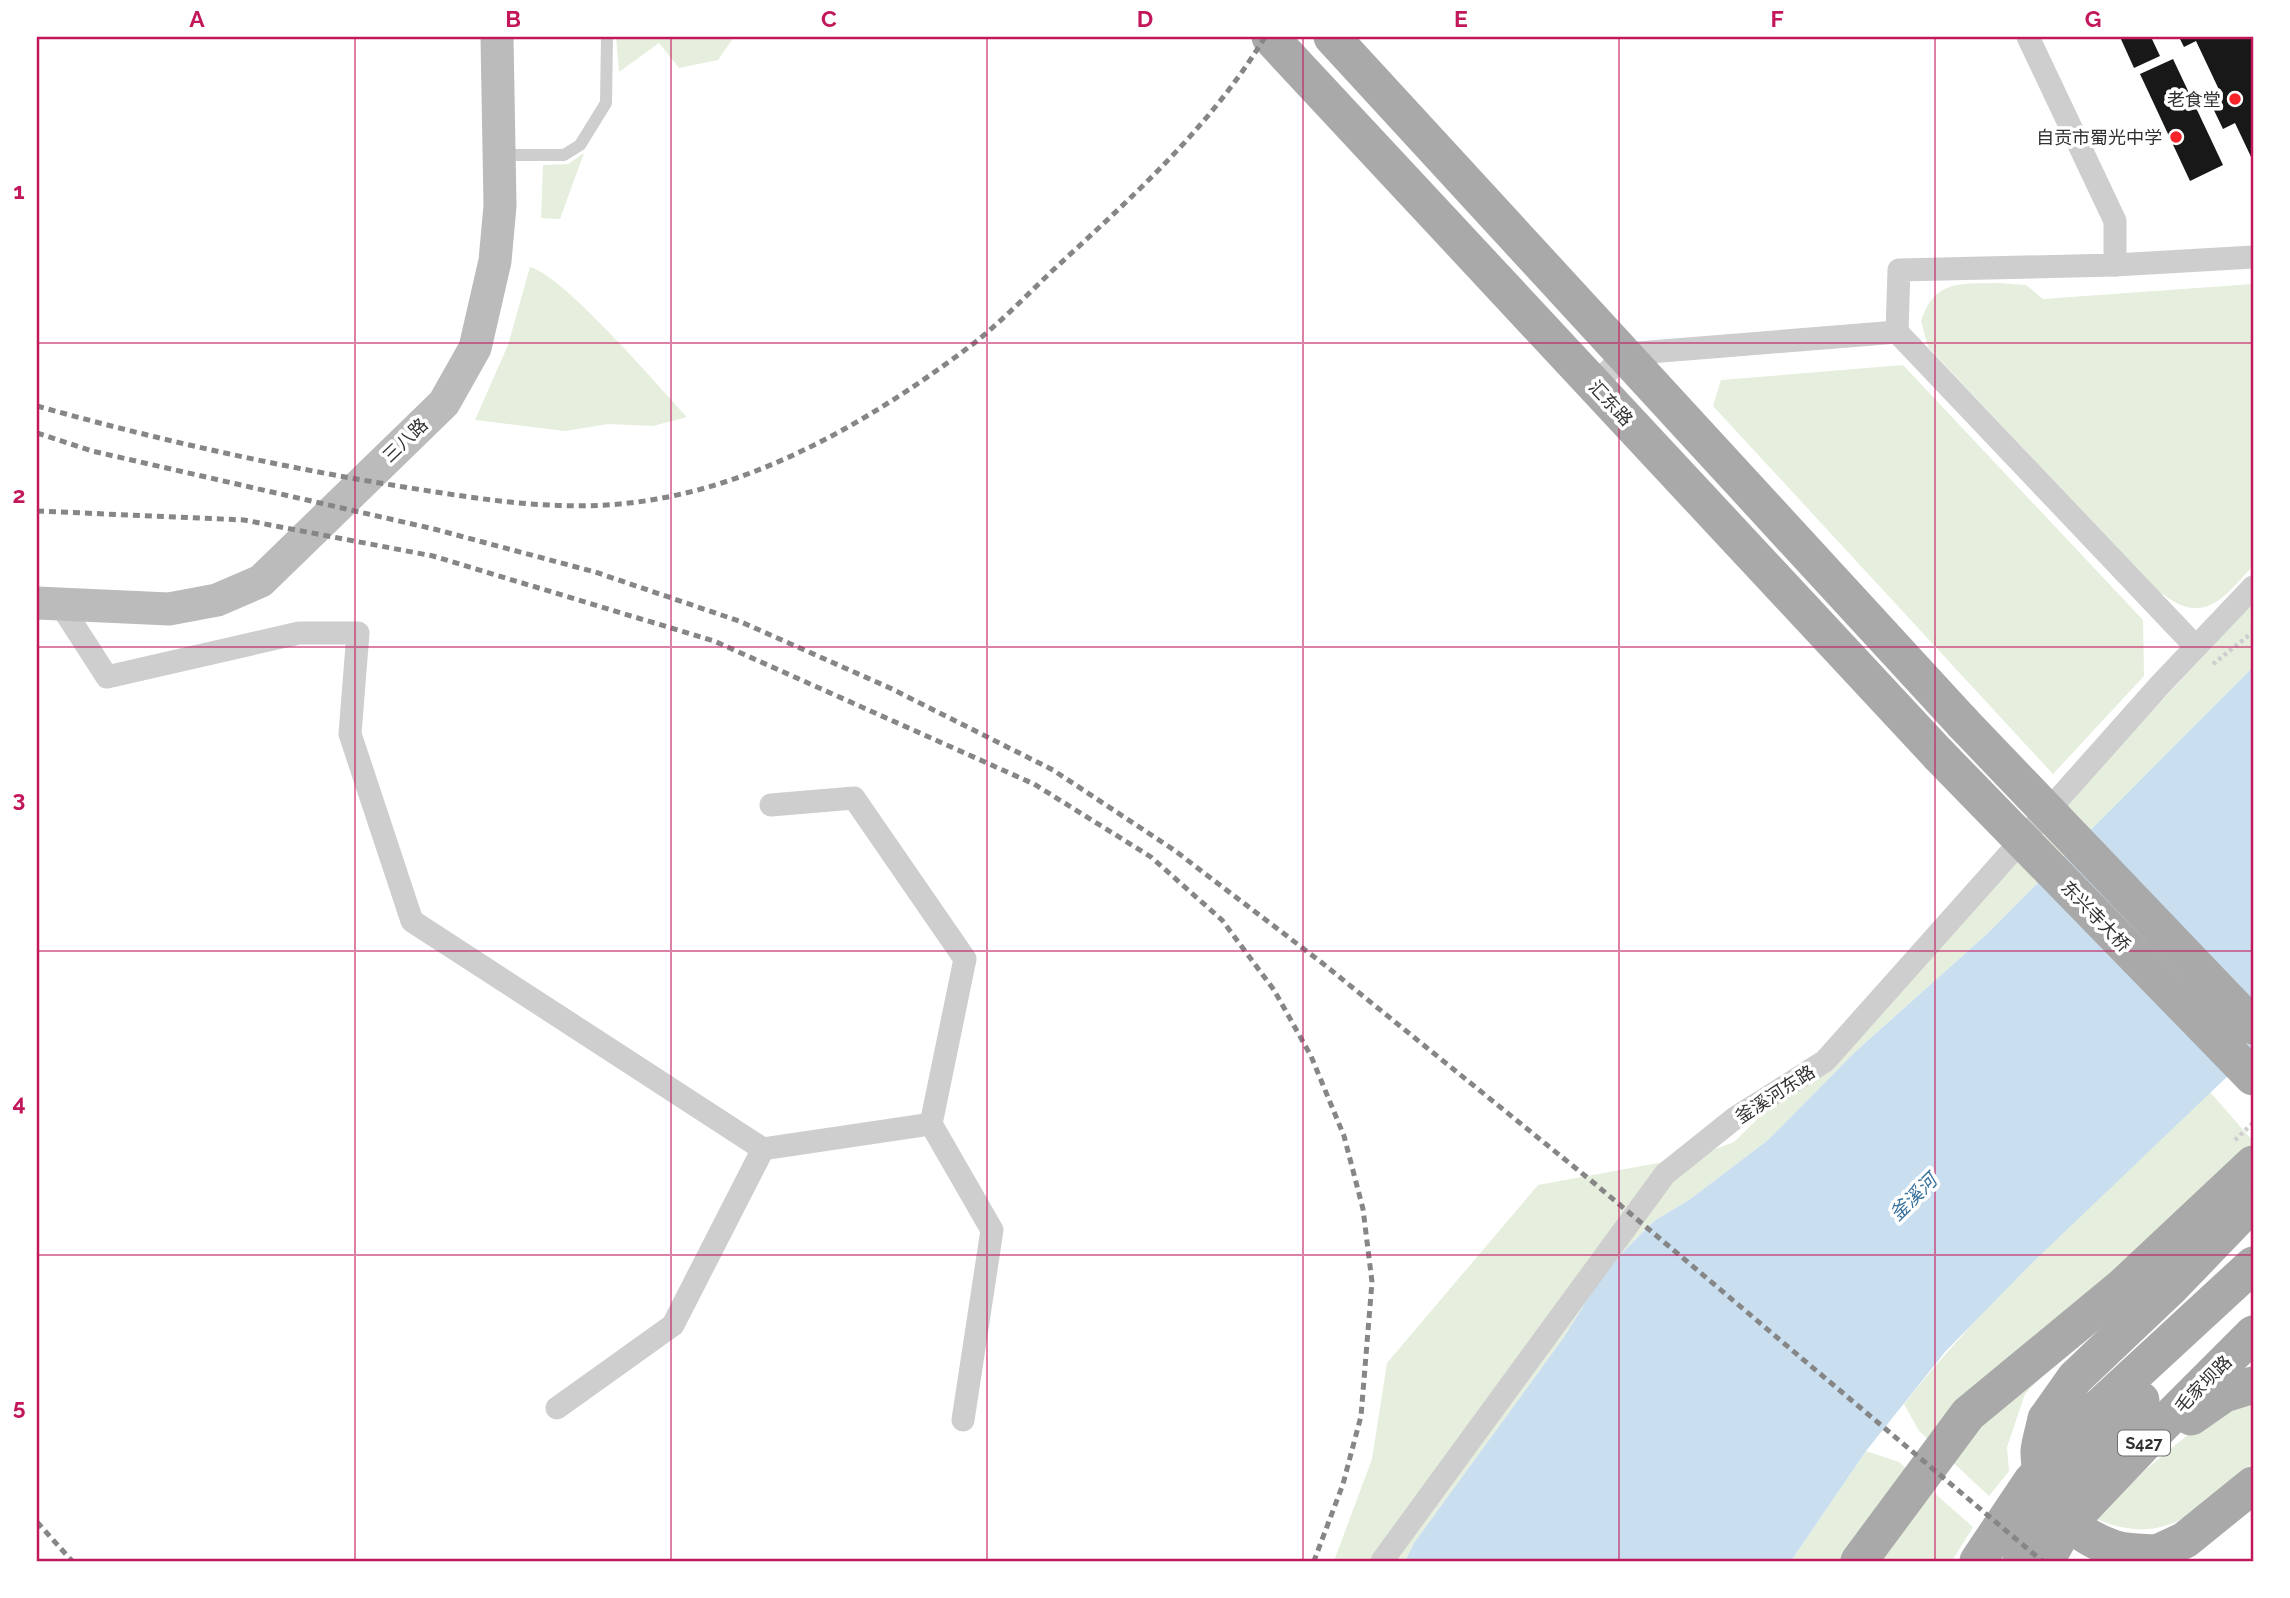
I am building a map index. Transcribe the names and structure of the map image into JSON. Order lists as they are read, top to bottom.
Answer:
{
  "streets": {
    "main road": [
      "汇东路",
      "三八路",
      "东兴寺大桥",
      "毛家坝路",
      "S427"
    ],
    "street": ["釜溪河东路"]
  },
  "crossings": [
    ["汇东路", "东兴寺大桥"],
    ["毛家坝路", "S427"]
  ],
  "water": ["釜溪河"],
  "places": ["老食堂", "自贡市蜀光中学"],
  "grid": {
    "columns": [
      "A",
      "B",
      "C",
      "D",
      "E",
      "F",
      "G"
    ],
    "rows": [
      "1",
      "2",
      "3",
      "4",
      "5"
    ]
  }
}
